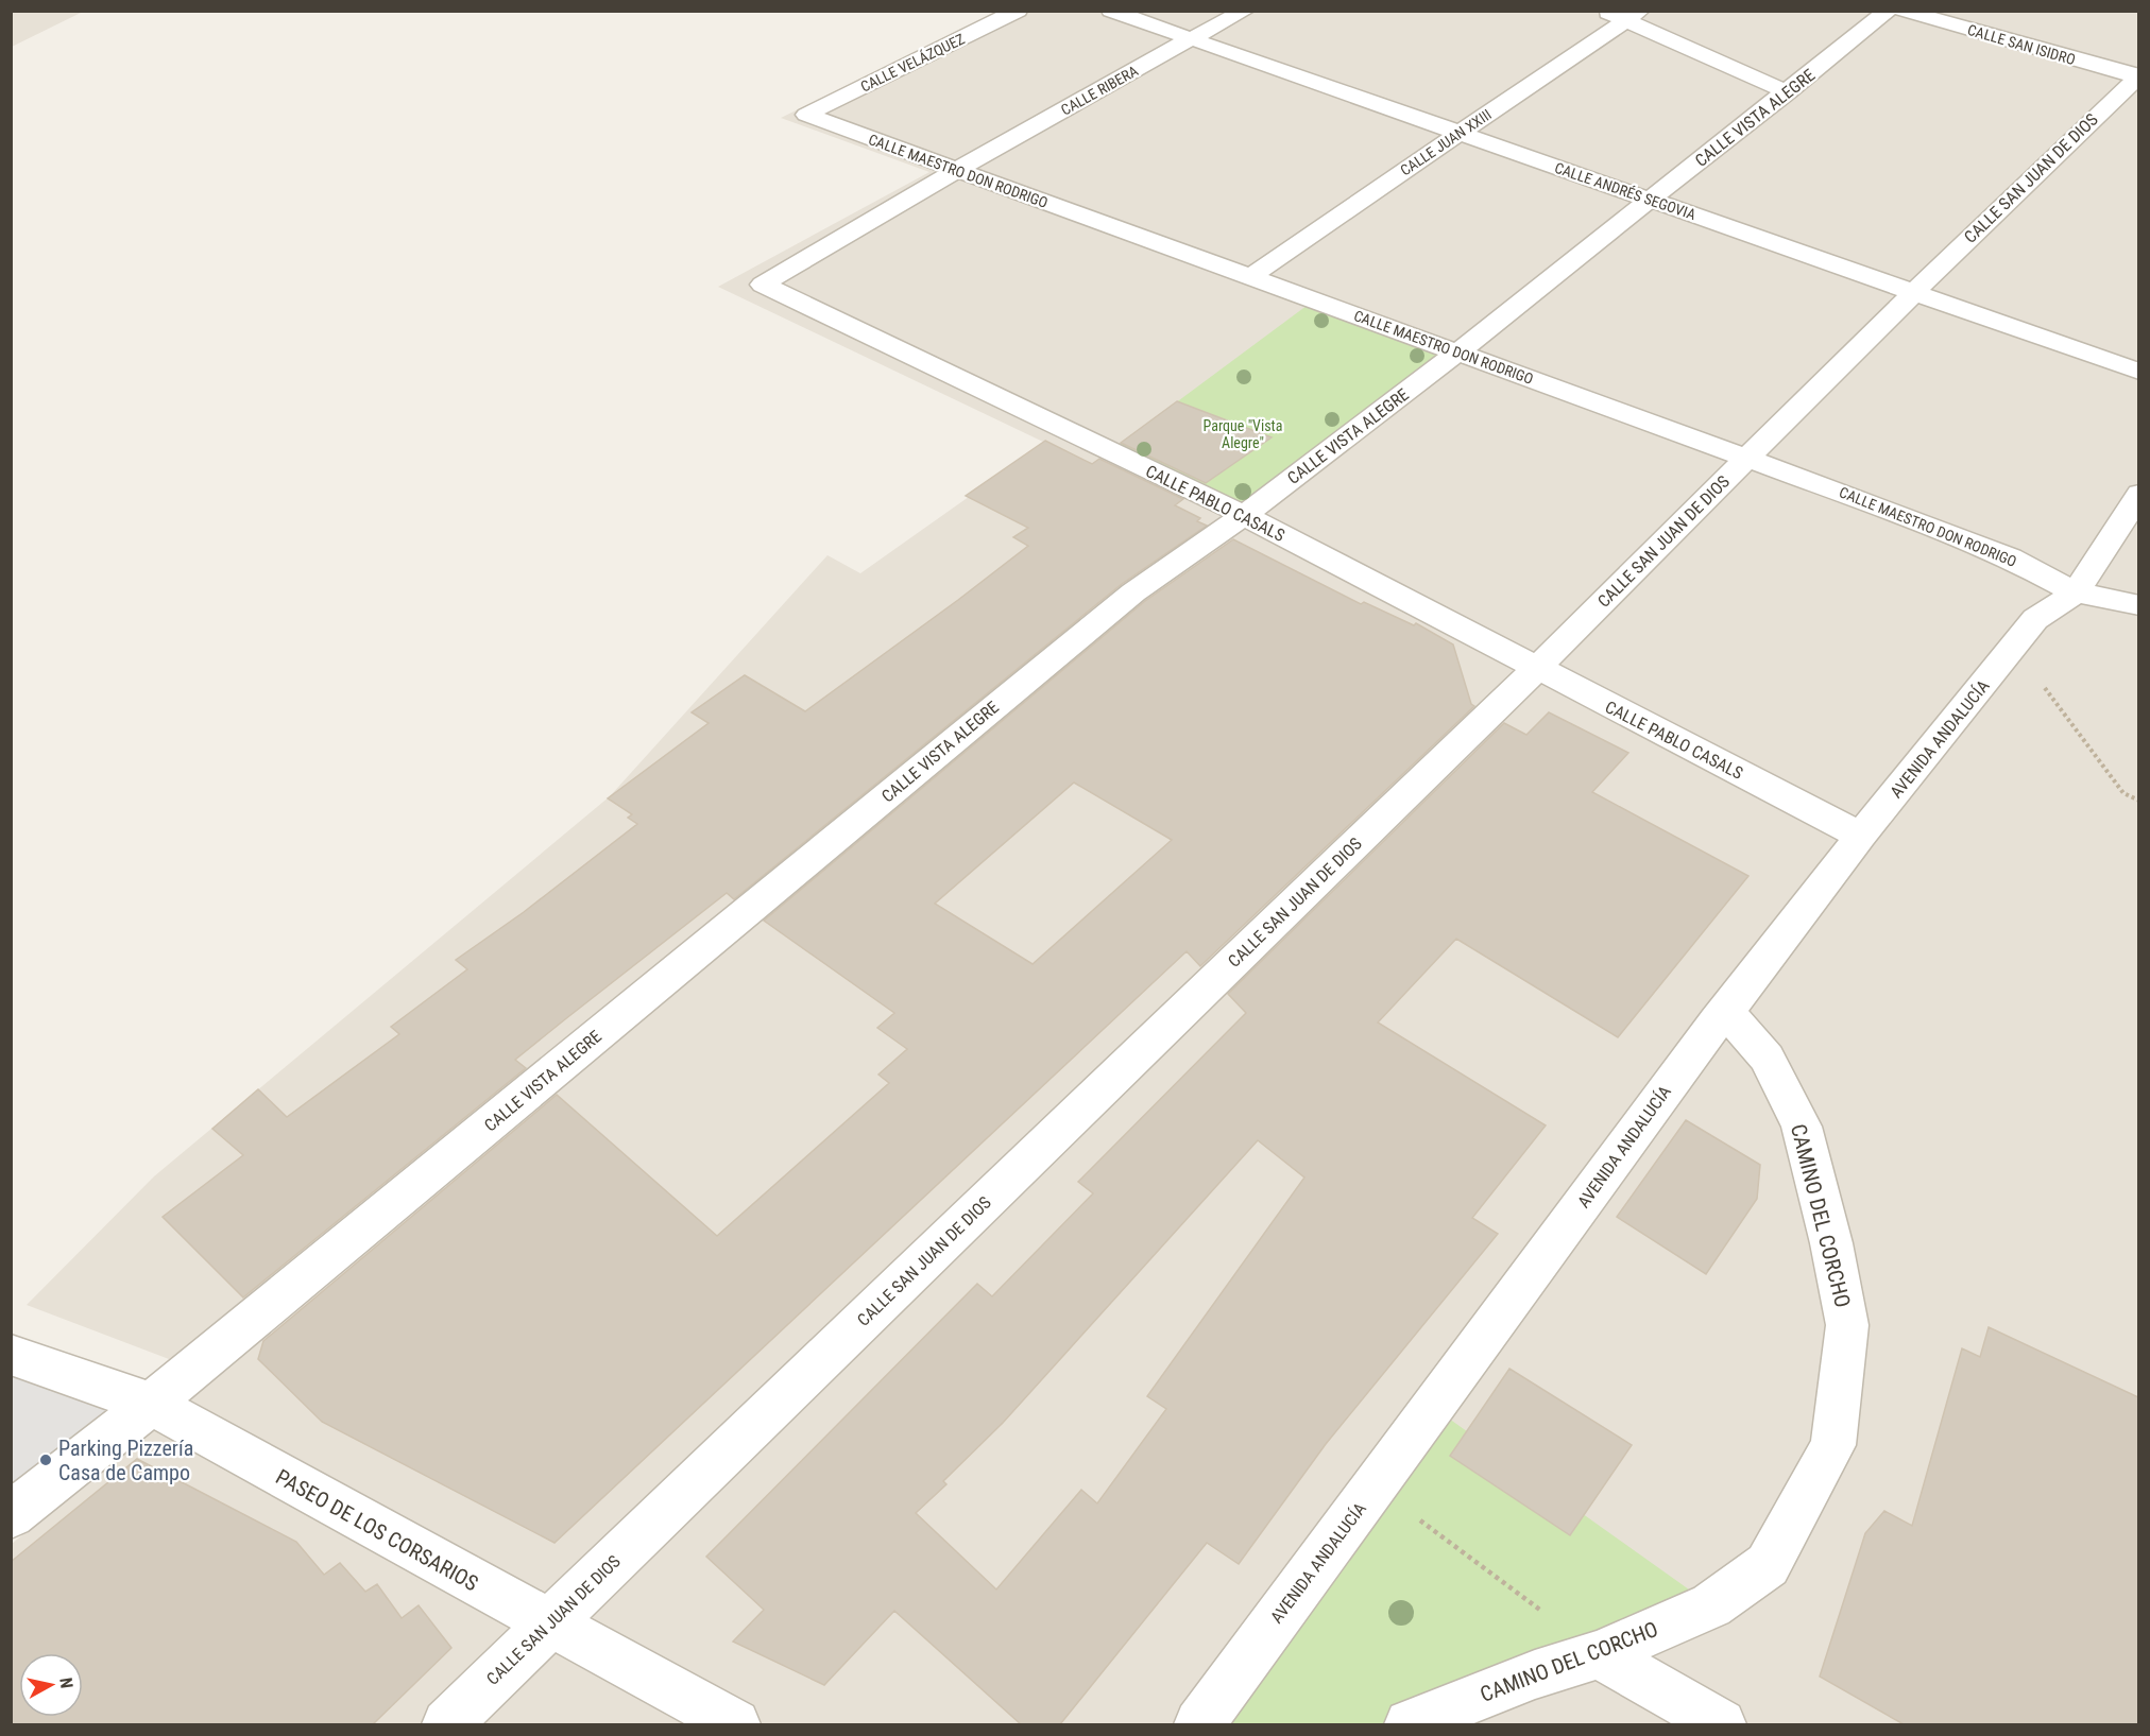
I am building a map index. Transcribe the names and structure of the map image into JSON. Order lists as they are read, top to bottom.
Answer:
{
  "streets": {
    "street": [
      "CALLE SAN ISIDRO",
      "CALLE VELÁZQUEZ",
      "CALLE RIBERA",
      "CALLE VISTA ALEGRE",
      "CALLE JUAN XXIII",
      "CALLE MAESTRO DON RODRIGO",
      "CALLE SAN JUAN DE DIOS",
      "CALLE ANDRÉS SEGOVIA",
      "CALLE PABLO CASALS",
      "AVENIDA ANDALUCÍA",
      "CAMINO DEL CORCHO",
      "PASEO DE LOS CORSARIOS"
    ]
  },
  "crossings": [
    ["CALLE SAN ISIDRO", "CALLE SAN JUAN DE DIOS"],
    ["CALLE VELÁZQUEZ", "CALLE MAESTRO DON RODRIGO"],
    ["CALLE RIBERA", "CALLE MAESTRO DON RODRIGO"],
    ["CALLE RIBERA", "CALLE ANDRÉS SEGOVIA"],
    ["CALLE RIBERA", "CALLE PABLO CASALS"],
    ["CALLE VISTA ALEGRE", "CALLE MAESTRO DON RODRIGO"],
    ["CALLE VISTA ALEGRE", "CALLE ANDRÉS SEGOVIA"],
    ["CALLE VISTA ALEGRE", "CALLE PABLO CASALS"],
    ["CALLE VISTA ALEGRE", "PASEO DE LOS CORSARIOS"],
    ["CALLE JUAN XXIII", "CALLE MAESTRO DON RODRIGO"],
    ["CALLE JUAN XXIII", "CALLE ANDRÉS SEGOVIA"],
    ["CALLE MAESTRO DON RODRIGO", "CALLE SAN JUAN DE DIOS"],
    ["CALLE MAESTRO DON RODRIGO", "CALLE PABLO CASALS"],
    ["CALLE MAESTRO DON RODRIGO", "AVENIDA ANDALUCÍA"],
    ["CALLE SAN JUAN DE DIOS", "CALLE ANDRÉS SEGOVIA"],
    ["CALLE SAN JUAN DE DIOS", "CALLE PABLO CASALS"],
    ["CALLE SAN JUAN DE DIOS", "PASEO DE LOS CORSARIOS"],
    ["CALLE PABLO CASALS", "AVENIDA ANDALUCÍA"],
    ["AVENIDA ANDALUCÍA", "CAMINO DEL CORCHO"]
  ],
  "parks": ["Parque \"Vista Alegre\""],
  "places": ["Parking Pizzería Casa de Campo"],
  "north": "right"
}
